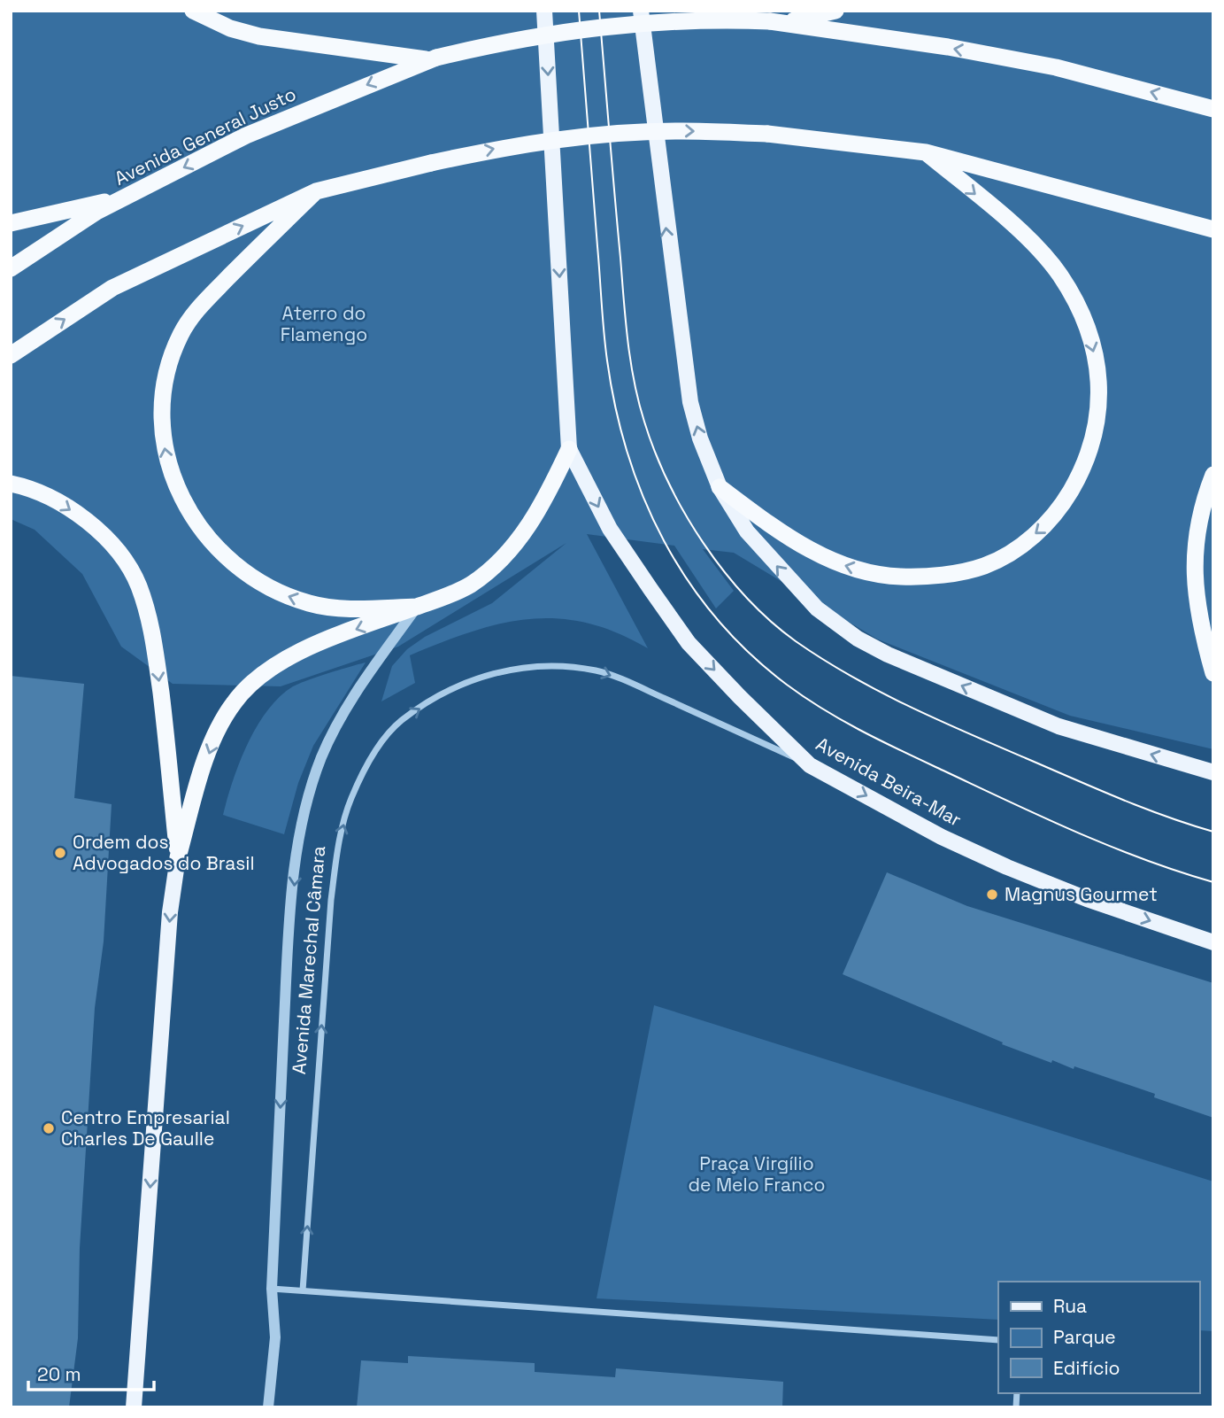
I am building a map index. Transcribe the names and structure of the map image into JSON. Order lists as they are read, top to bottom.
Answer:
{
  "streets": {
    "highway": ["Avenida General Justo"],
    "main road": ["Avenida Beira-Mar"],
    "street": ["Avenida Marechal Câmara"]
  },
  "crossings": [
    ["Avenida Beira-Mar", "Avenida Marechal Câmara"]
  ],
  "parks": ["Aterro do Flamengo", "Praça Virgílio de Melo Franco"],
  "places": ["Ordem dos Advogados do Brasil", "Magnus Gourmet", "Centro Empresarial Charles De Gaulle"],
  "legend": ["Rua", "Parque", "Edifício"],
  "scale_bar": "20 m"
}
